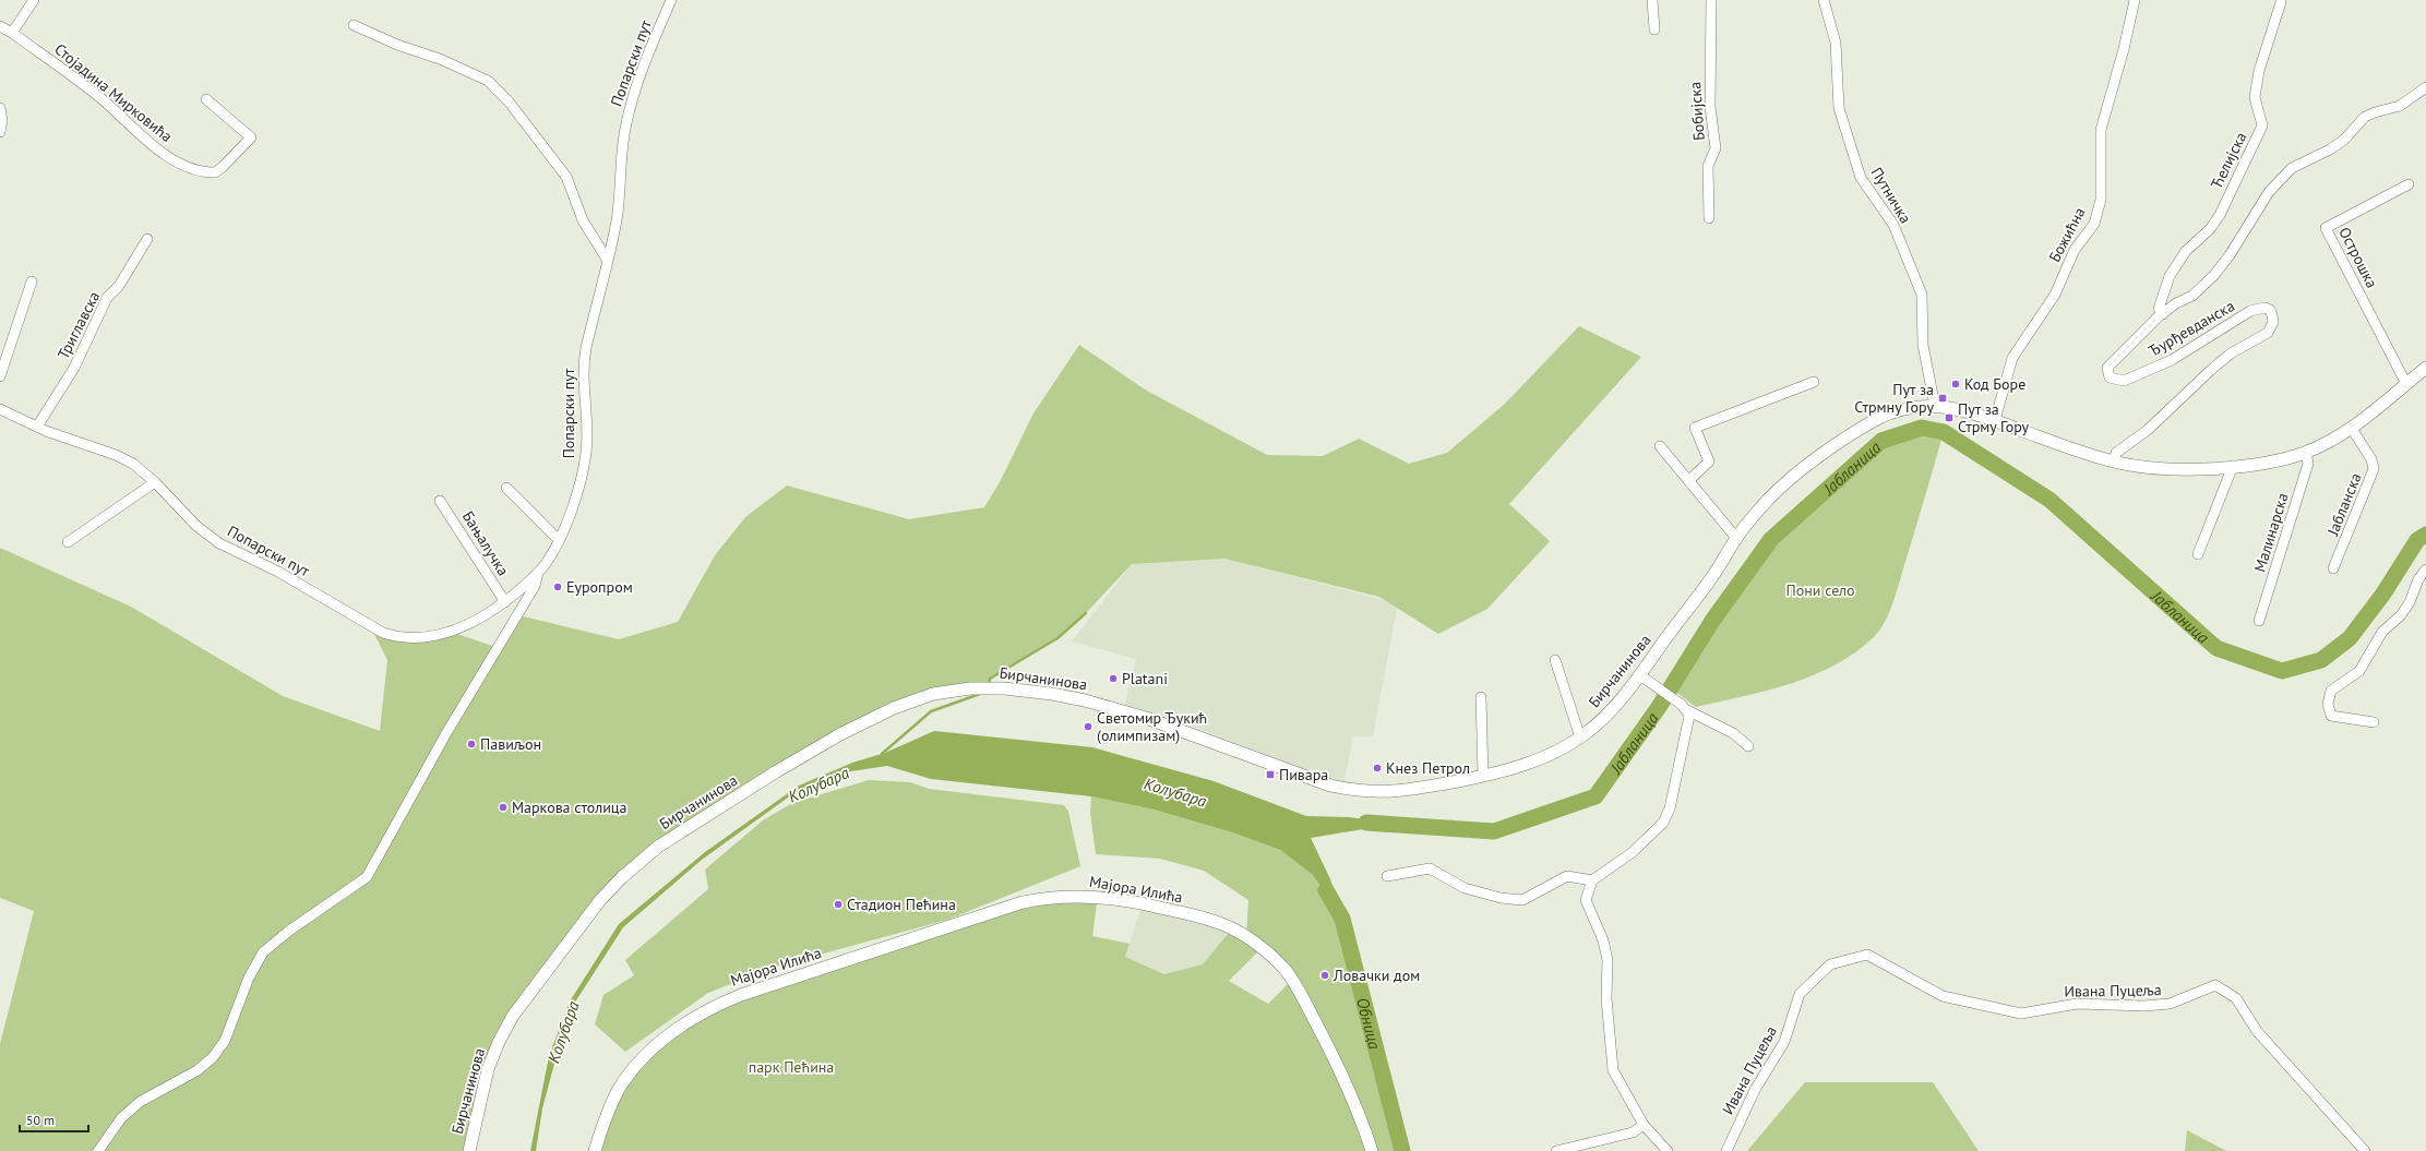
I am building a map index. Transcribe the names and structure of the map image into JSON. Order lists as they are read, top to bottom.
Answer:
{
  "streets": {
    "main road": ["Бирчанинова", "Мајора Илића"],
    "street": [
      "Попарски пут",
      "Стојадина Мирковића",
      "Бобијска",
      "Ћелијска",
      "Путничка",
      "Божићна",
      "Острошка",
      "Триглавска",
      "Ђурђевданска",
      "Јабланска",
      "Малинарска",
      "Бањалучка",
      "Ивана Пуцеља"
    ]
  },
  "crossings": [
    ["Попарски пут", "Триглавска"],
    ["Попарски пут", "Бањалучка"],
    ["Ћелијска", "Ђурђевданска"],
    ["Путничка", "Бирчанинова"]
  ],
  "water": ["Јабланица", "Колубара", "Обница"],
  "parks": ["Пони село", "парк Пећина"],
  "places": {
    "other": [
      "Код Боре",
      "Еуропром",
      "Platani",
      "Светомир Ђукић (олимпизам)",
      "Павиљон",
      "Кнез Петрол",
      "Маркова столица",
      "Стадион Пећина",
      "Ловачки дом"
    ],
    "transit": ["Пут за Стрмну Гору", "Пут за Стрму Гору", "Пивара"]
  },
  "scale_bar": "50 m"
}
